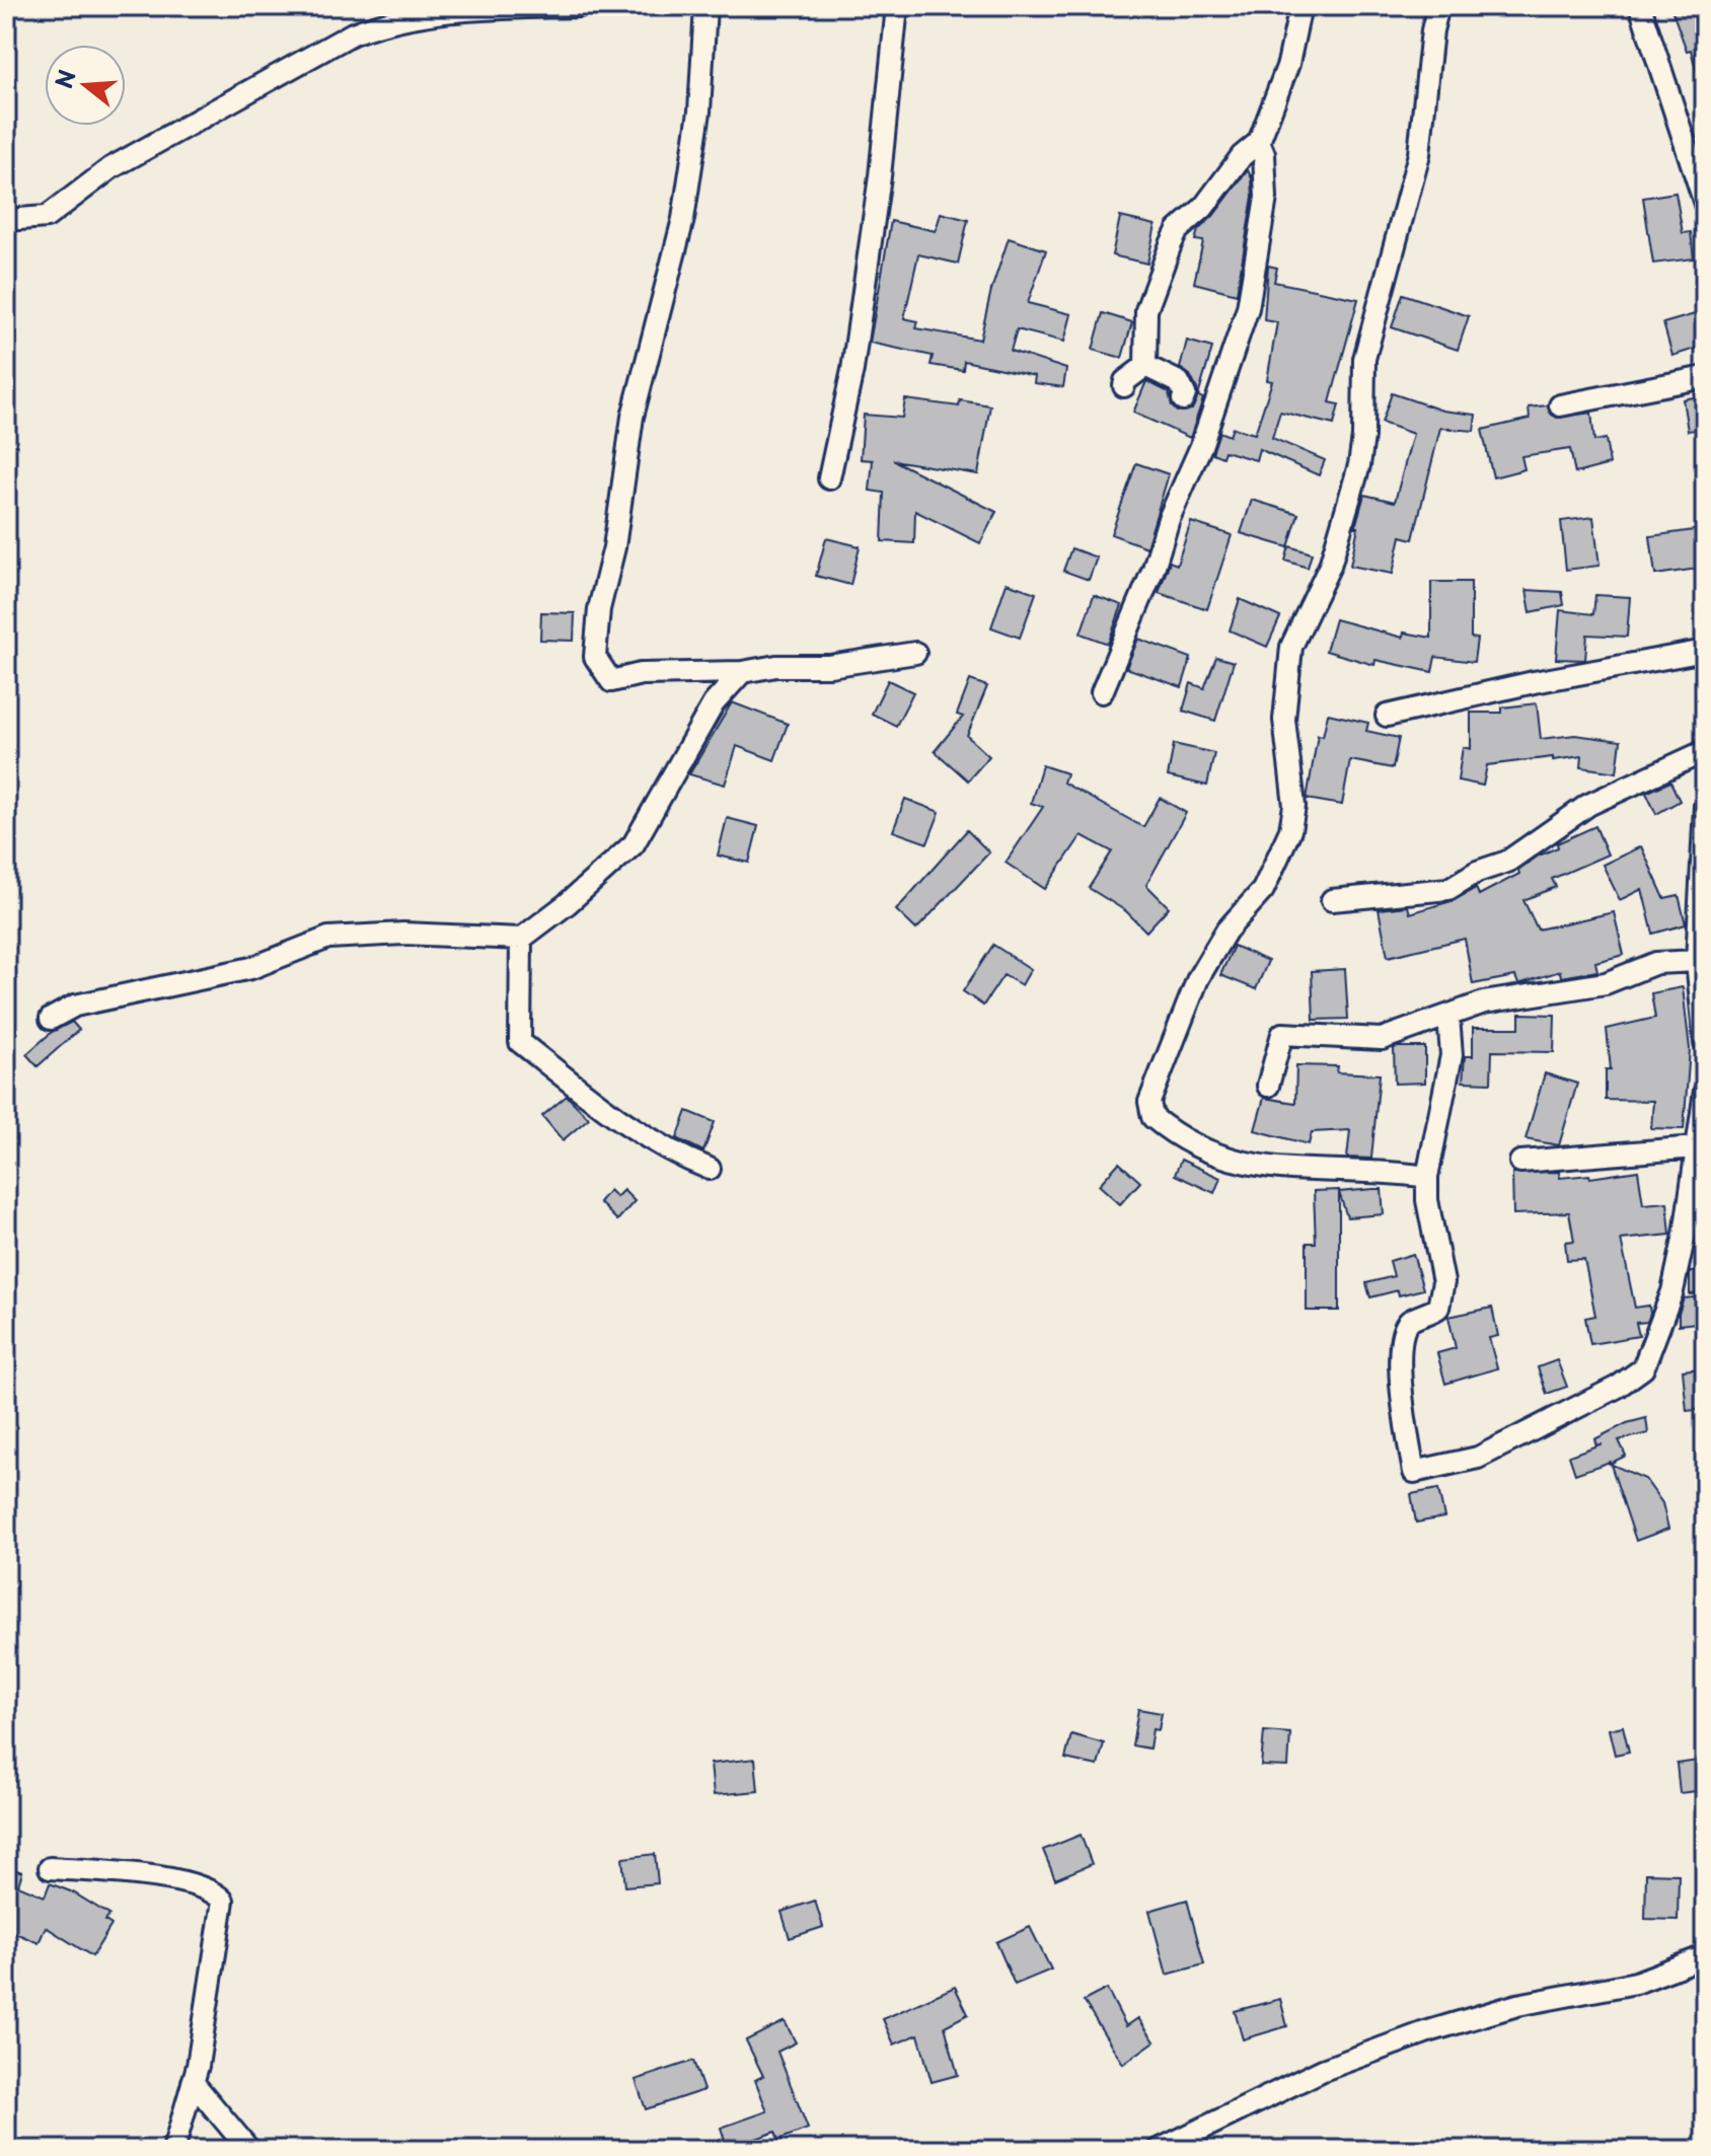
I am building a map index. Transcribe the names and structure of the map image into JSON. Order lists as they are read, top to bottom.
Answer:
{
  "north": "left"
}
